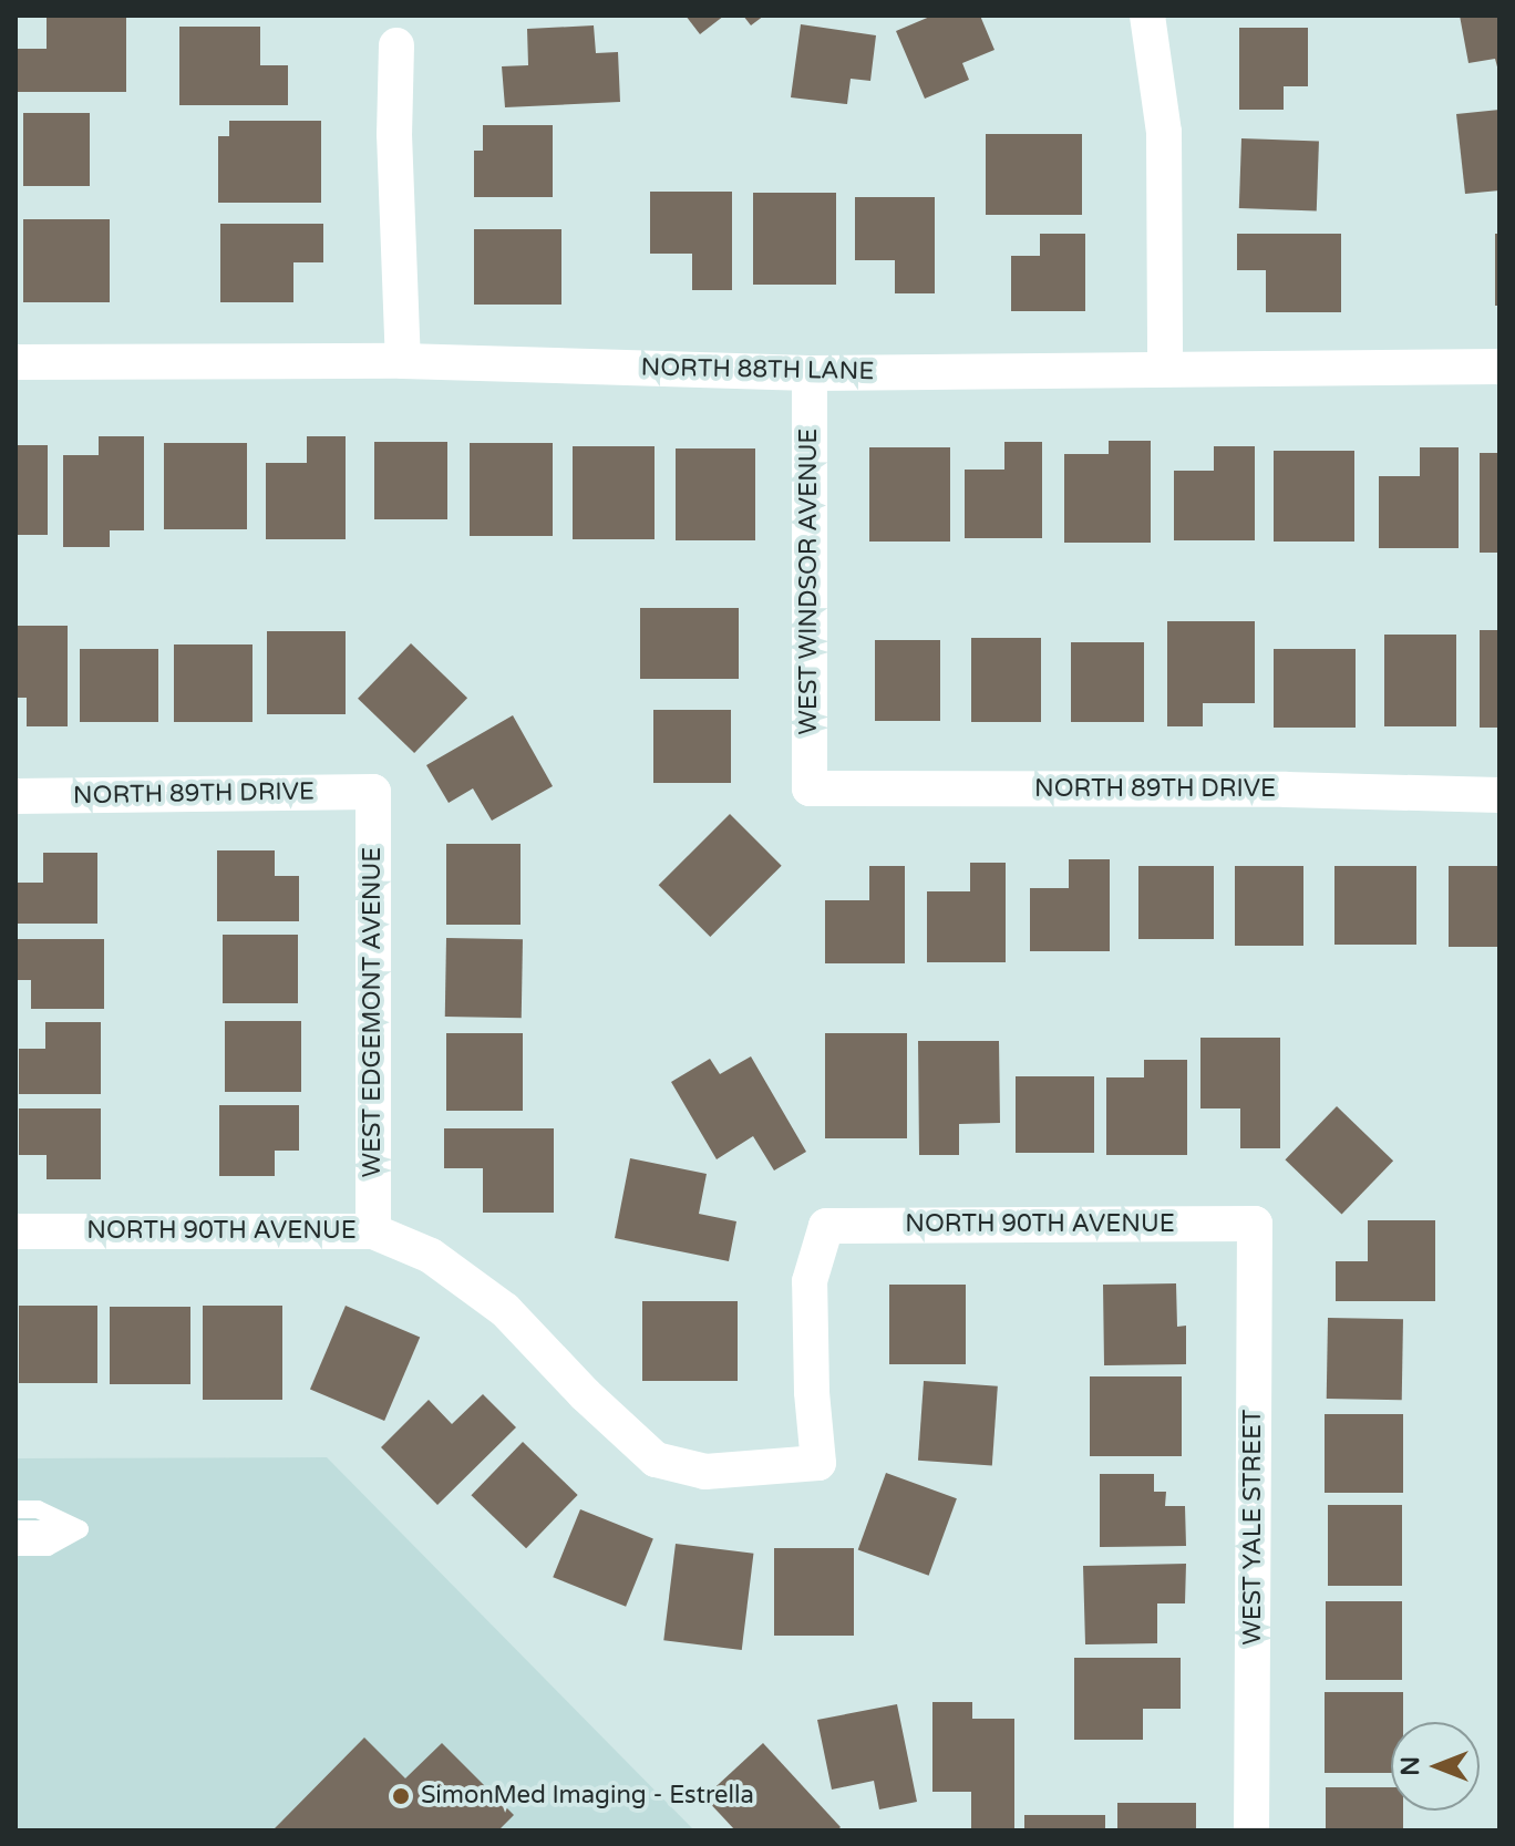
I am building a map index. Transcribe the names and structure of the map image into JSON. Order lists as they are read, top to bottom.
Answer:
{
  "streets": {
    "street": [
      "NORTH 88TH LANE",
      "WEST WINDSOR AVENUE",
      "NORTH 89TH DRIVE",
      "WEST EDGEMONT AVENUE",
      "NORTH 90TH AVENUE",
      "WEST YALE STREET"
    ]
  },
  "crossings": [
    ["NORTH 88TH LANE", "WEST WINDSOR AVENUE"],
    ["WEST WINDSOR AVENUE", "NORTH 89TH DRIVE"],
    ["NORTH 89TH DRIVE", "WEST EDGEMONT AVENUE"],
    ["WEST EDGEMONT AVENUE", "NORTH 90TH AVENUE"],
    ["NORTH 90TH AVENUE", "WEST YALE STREET"]
  ],
  "places": ["SimonMed Imaging - Estrella"],
  "north": "left"
}
